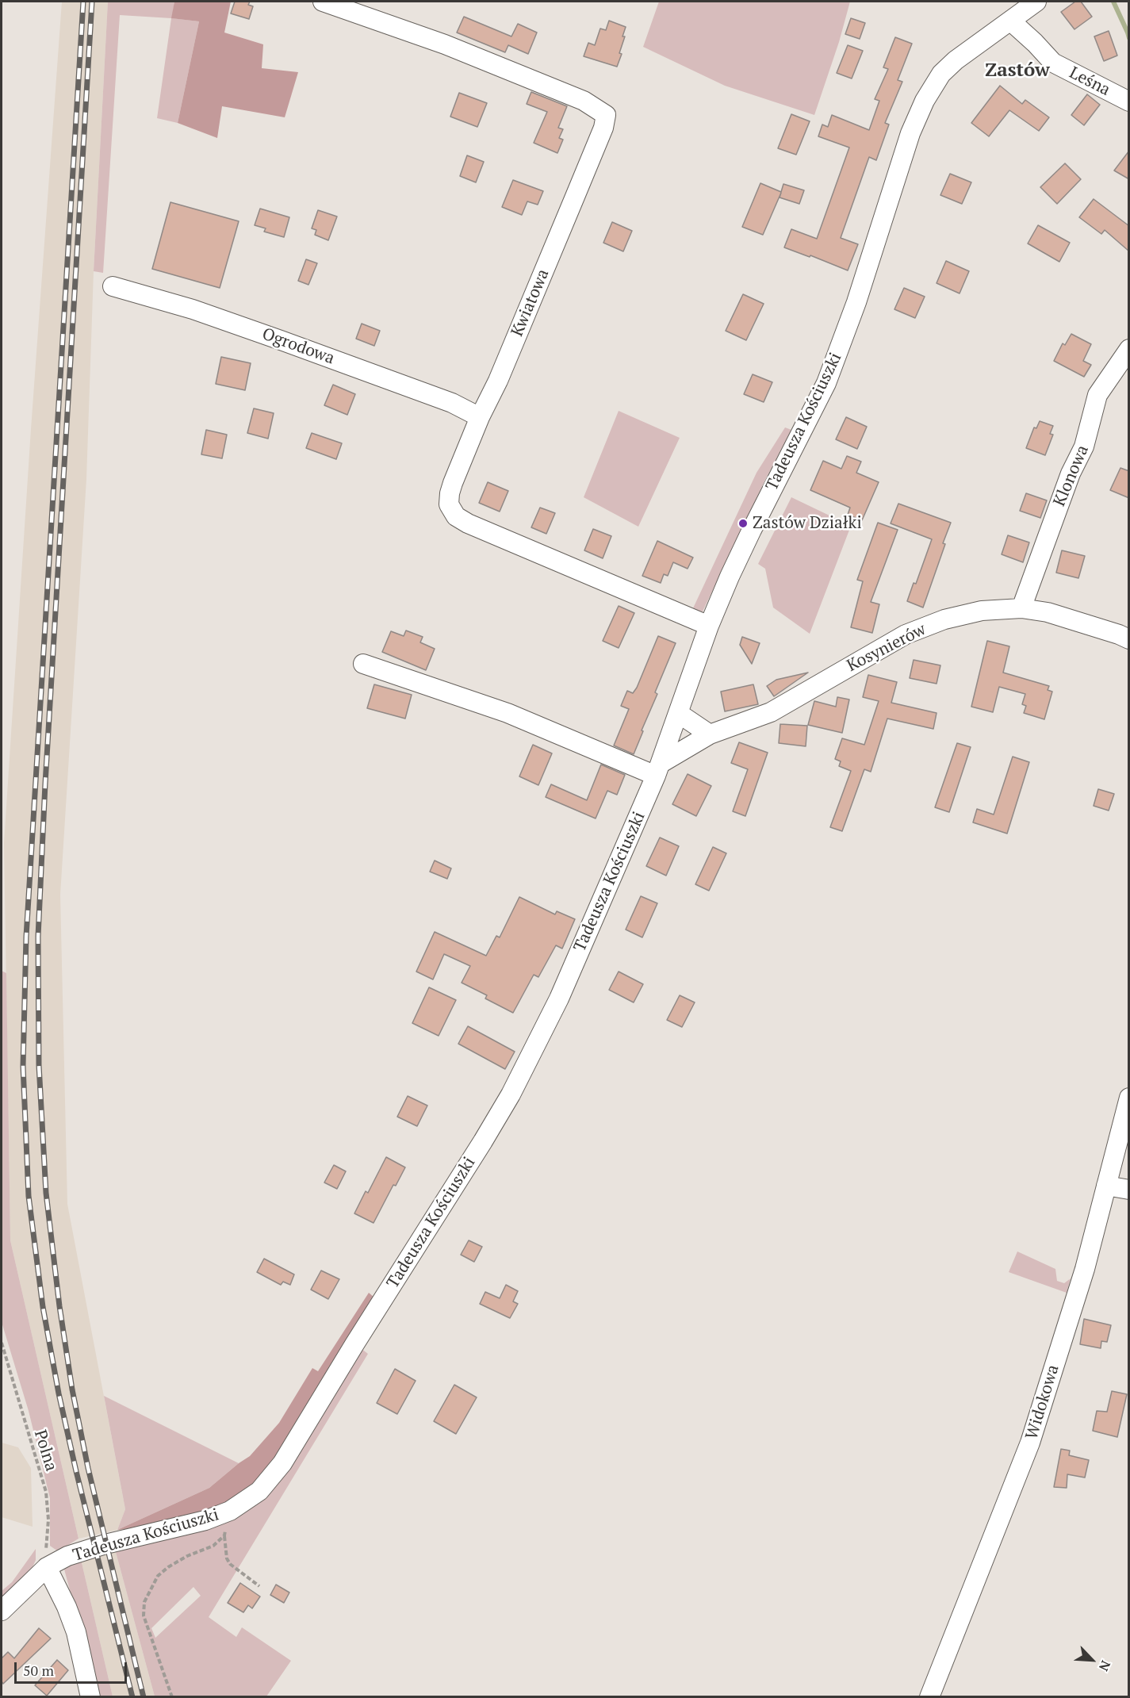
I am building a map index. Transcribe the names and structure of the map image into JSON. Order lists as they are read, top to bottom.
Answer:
{
  "streets": {
    "street": [
      "Leśna",
      "Kwiatowa",
      "Ogrodowa",
      "Tadeusza Kościuszki",
      "Klonowa",
      "Kosynierów",
      "Widokowa"
    ],
    "path": ["Polna"]
  },
  "crossings": [
    ["Leśna", "Tadeusza Kościuszki"],
    ["Kwiatowa", "Ogrodowa"],
    ["Kwiatowa", "Tadeusza Kościuszki"],
    ["Tadeusza Kościuszki", "Kosynierów"],
    ["Tadeusza Kościuszki", "Polna"],
    ["Klonowa", "Kosynierów"]
  ],
  "districts": ["Zastów"],
  "places": ["Zastów Działki"],
  "scale_bar": "50 m",
  "north": "bottom right"
}
